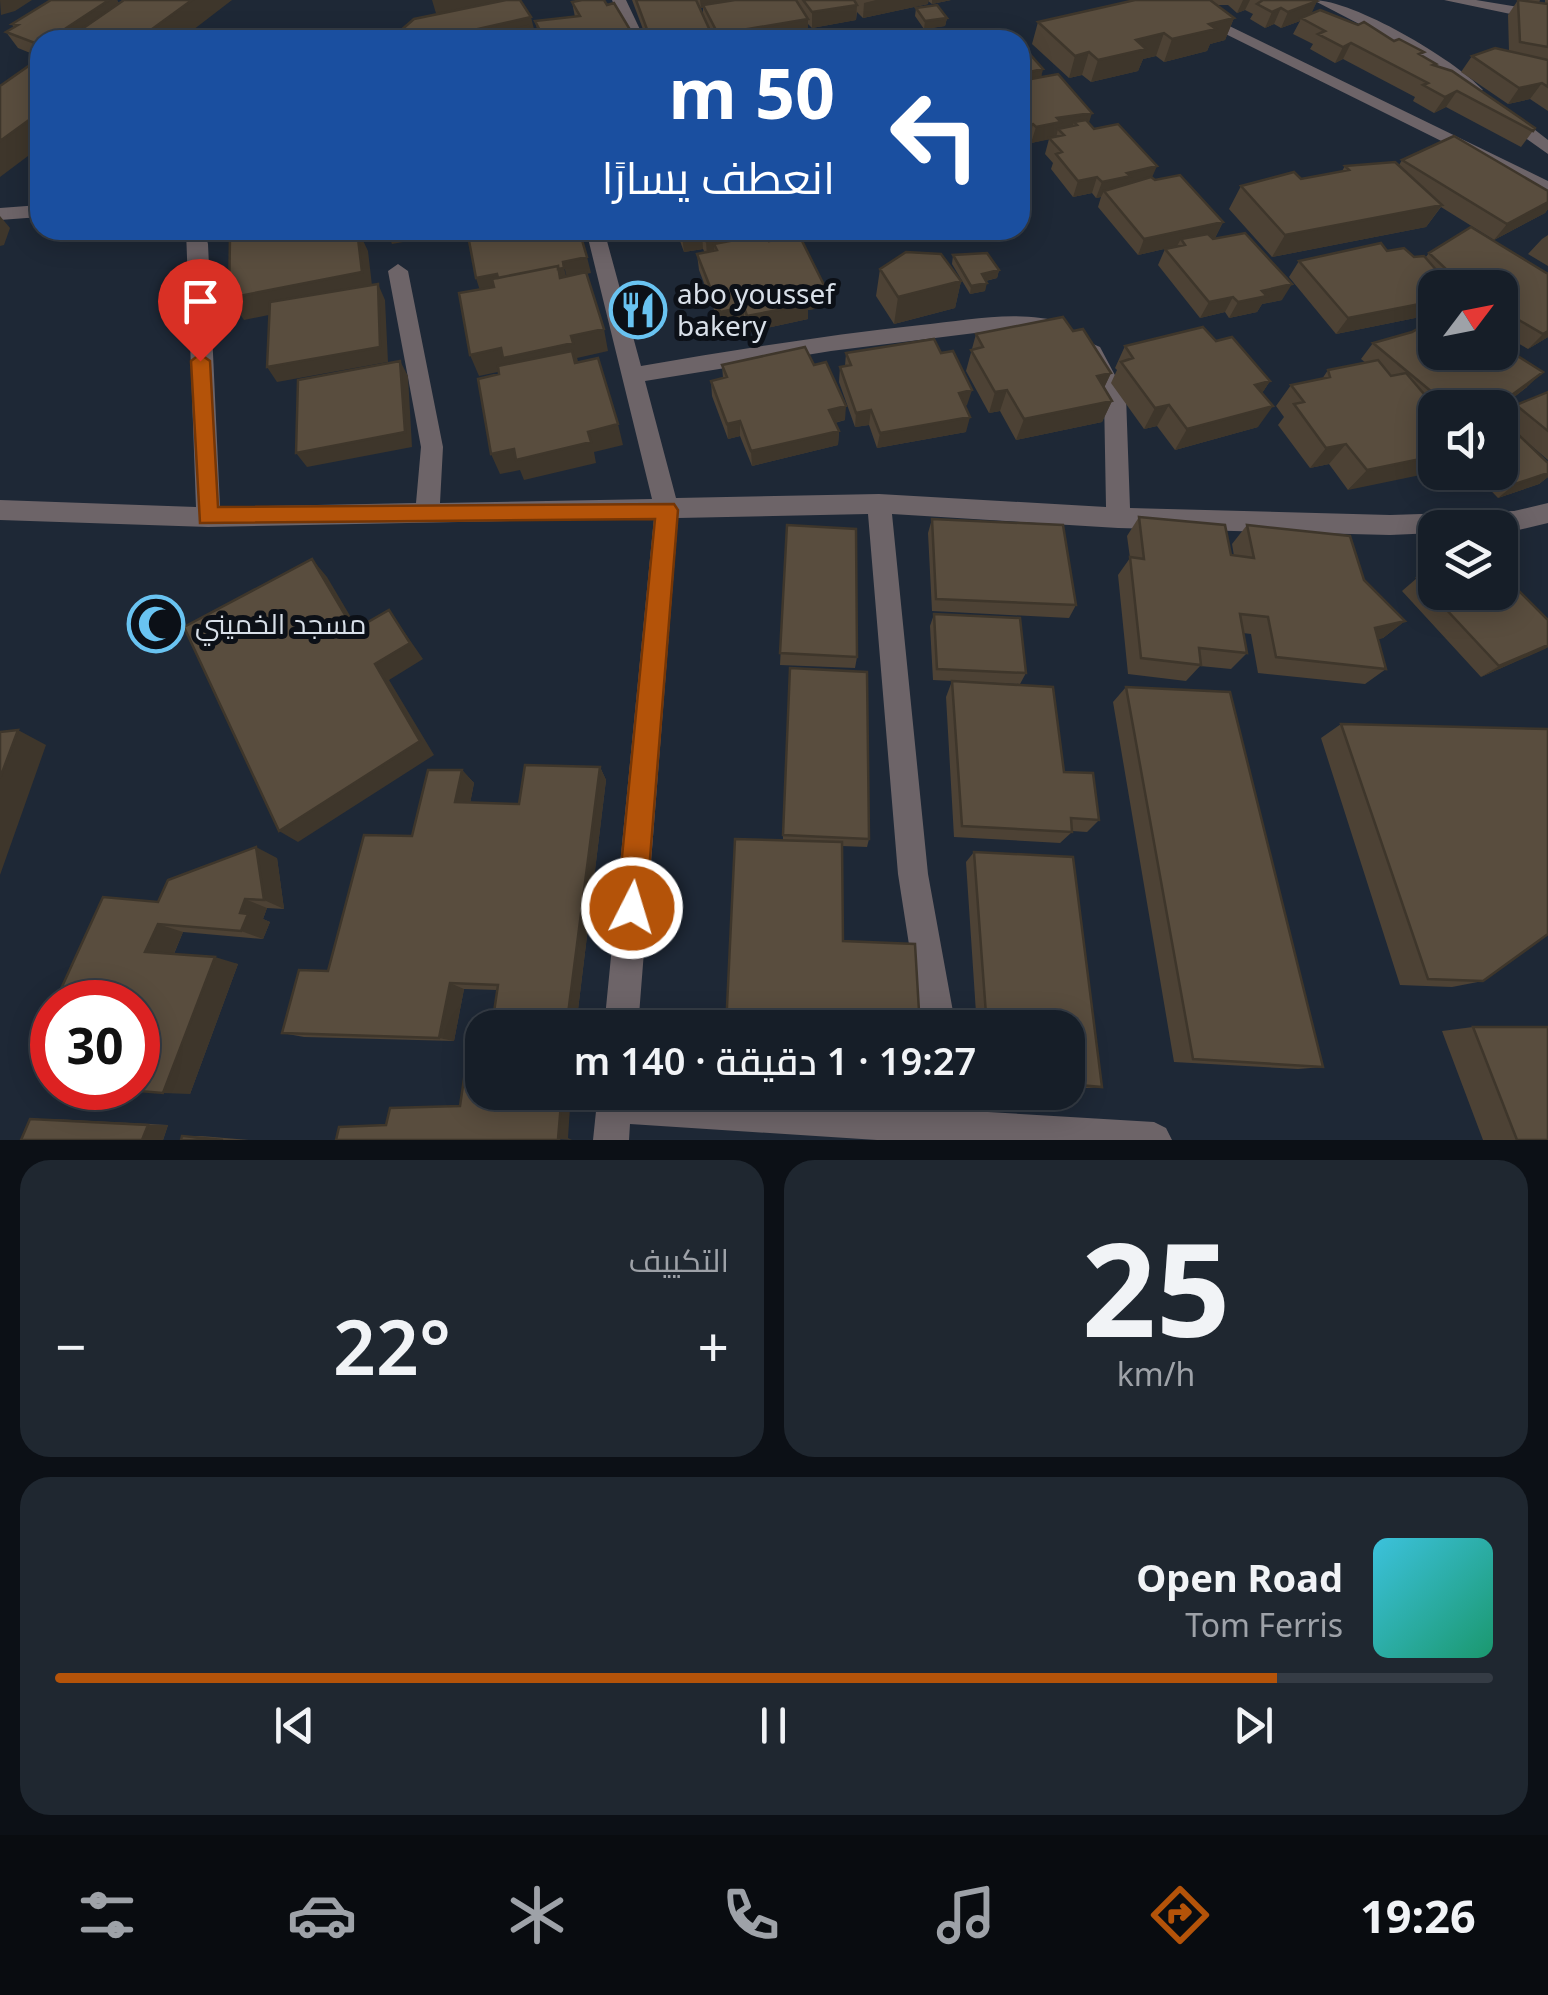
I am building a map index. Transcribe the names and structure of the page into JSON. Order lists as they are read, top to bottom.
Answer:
{
  "places": {
    "restaurant": ["abo youssef bakery"],
    "mosque": ["مسجد الخميني"]
  },
  "north": "top right",
  "page": {
    "turn": ["50 m", "انعطف يسارًا"],
    "limit": "30",
    "trip": "19:27 · 1 دقيقة · 140 m",
    "tile": [
      ["25", "km/h"],
      "التكييف"
    ],
    "heat": ["−", "22°", "+"],
    "song": ["Open Road", "Tom Ferris"],
    "tabs": "19:26"
  }
}
